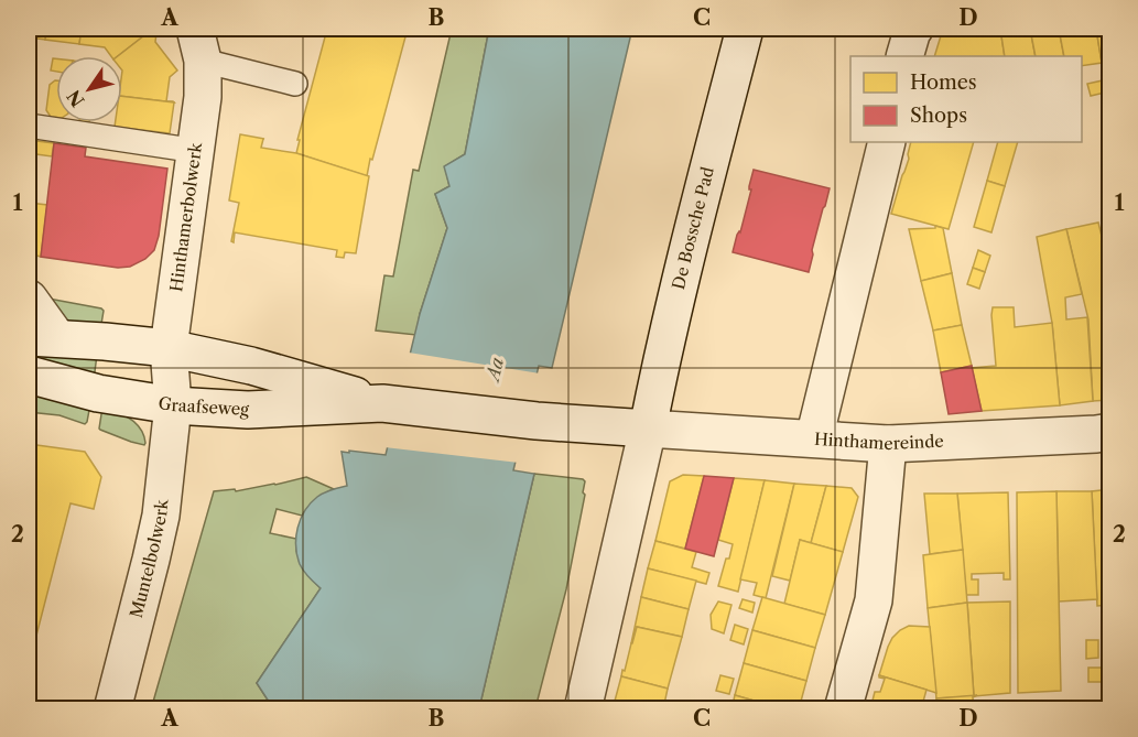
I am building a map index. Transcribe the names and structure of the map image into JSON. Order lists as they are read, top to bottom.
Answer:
{
  "streets": {
    "street": [
      "Hinthamerbolwerk",
      "De Bossche Pad",
      "Graafseweg",
      "Hinthamereinde",
      "Muntelbolwerk"
    ]
  },
  "crossings": [
    ["Hinthamerbolwerk", "Graafseweg"],
    ["Hinthamerbolwerk", "Muntelbolwerk"],
    ["De Bossche Pad", "Graafseweg"],
    ["De Bossche Pad", "Hinthamereinde"],
    ["Graafseweg", "Hinthamereinde"],
    ["Graafseweg", "Muntelbolwerk"]
  ],
  "water": ["Aa"],
  "legend": ["Homes", "Shops"],
  "north": "bottom left",
  "grid": {
    "columns": [
      "A",
      "B",
      "C",
      "D"
    ],
    "rows": ["1", "2"]
  }
}
